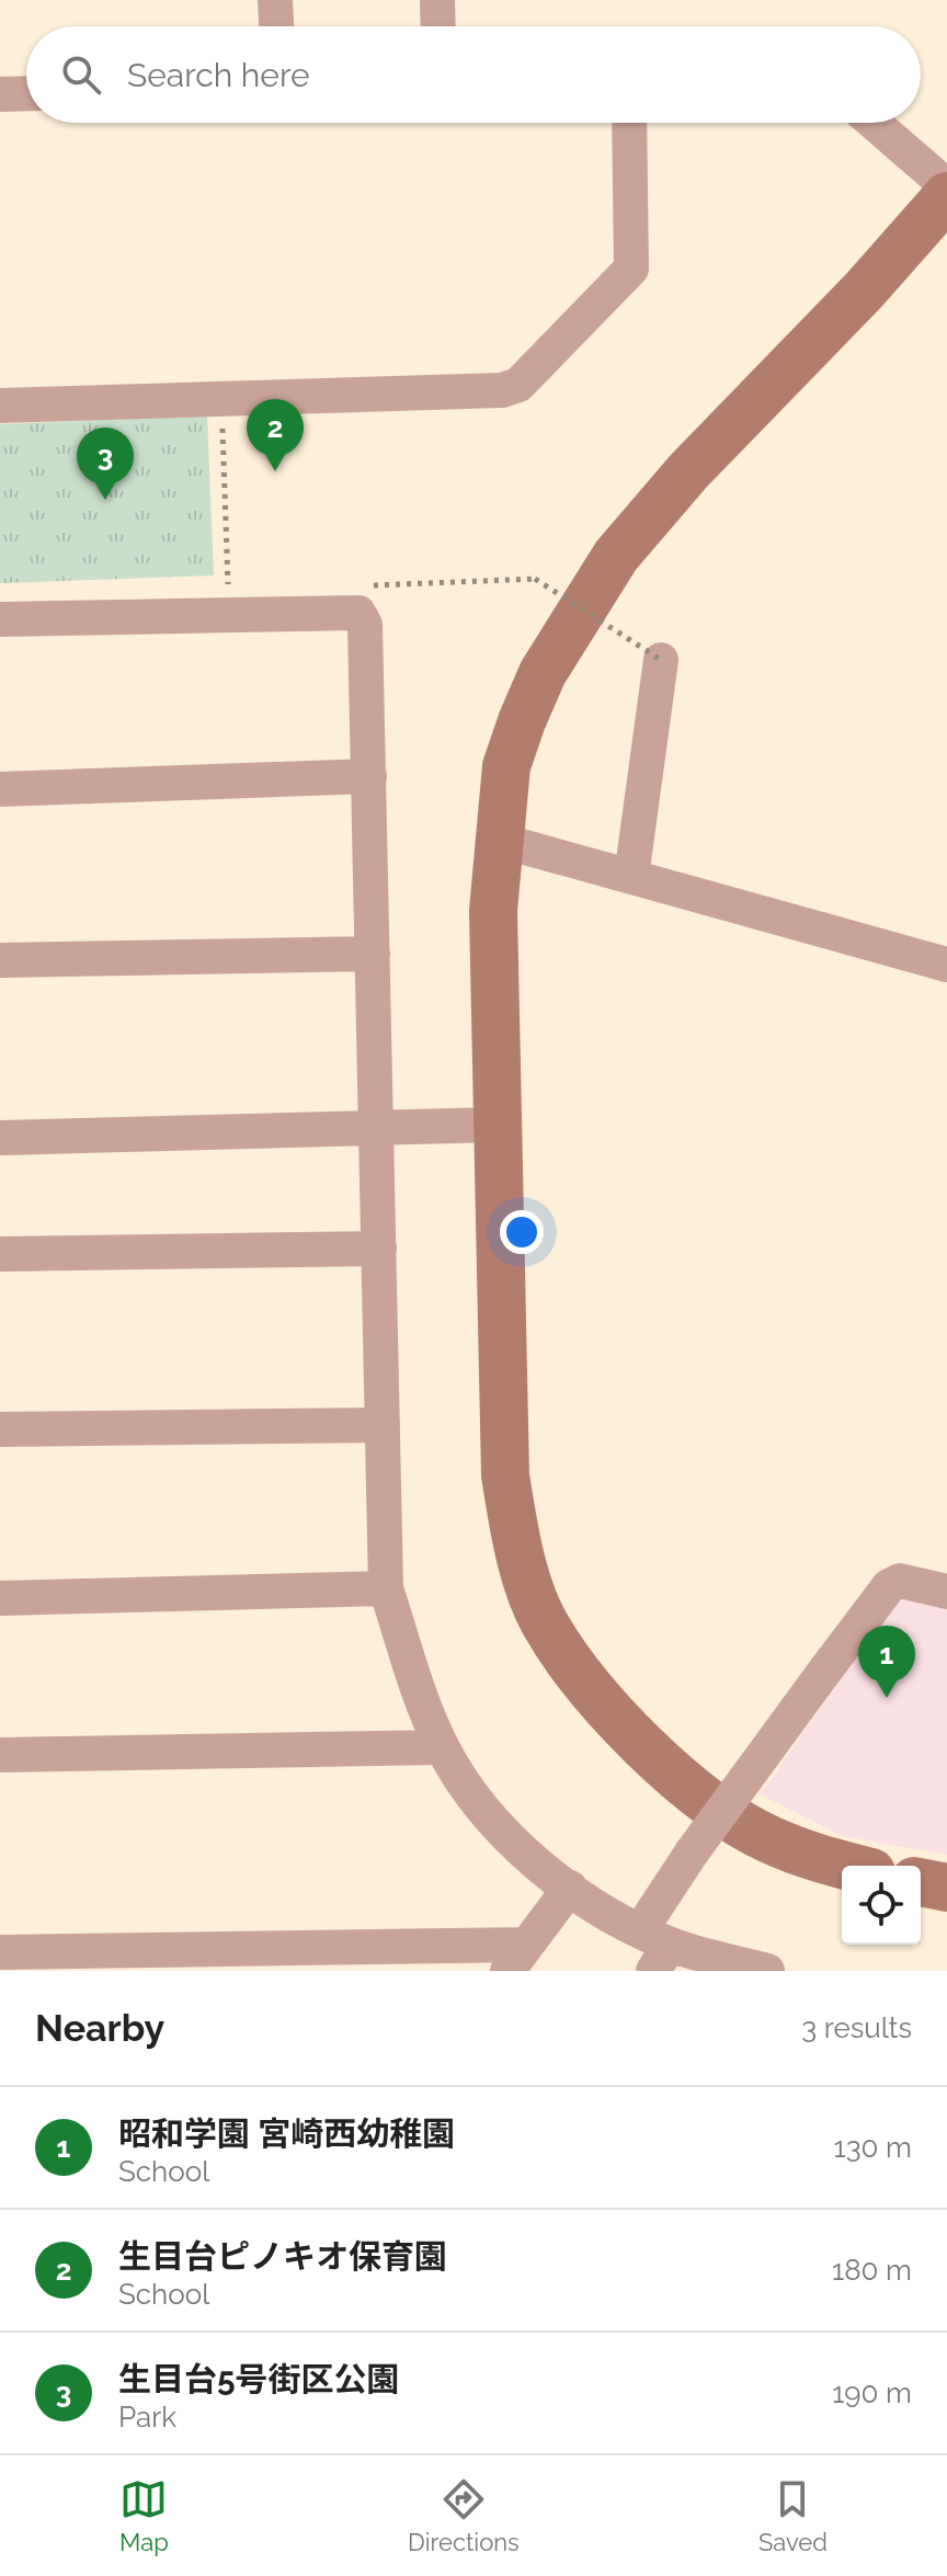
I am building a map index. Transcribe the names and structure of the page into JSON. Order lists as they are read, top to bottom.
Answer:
{
  "page": {
    "search": "Search here",
    "pins": ["2", "3", "1"],
    "heading": ["Nearby", "3 results"],
    "list": [
      {
        "mark": "1",
        "name": "昭和学園 宮崎西幼稚園",
        "note": "School",
        "value": "130 m"
      },
      {
        "mark": "2",
        "name": "生目台ピノキオ保育園",
        "note": "School",
        "value": "180 m"
      },
      {
        "mark": "3",
        "name": "生目台5号街区公園",
        "note": "Park",
        "value": "190 m"
      }
    ],
    "nav": ["Map", "Directions", "Saved"]
  }
}
